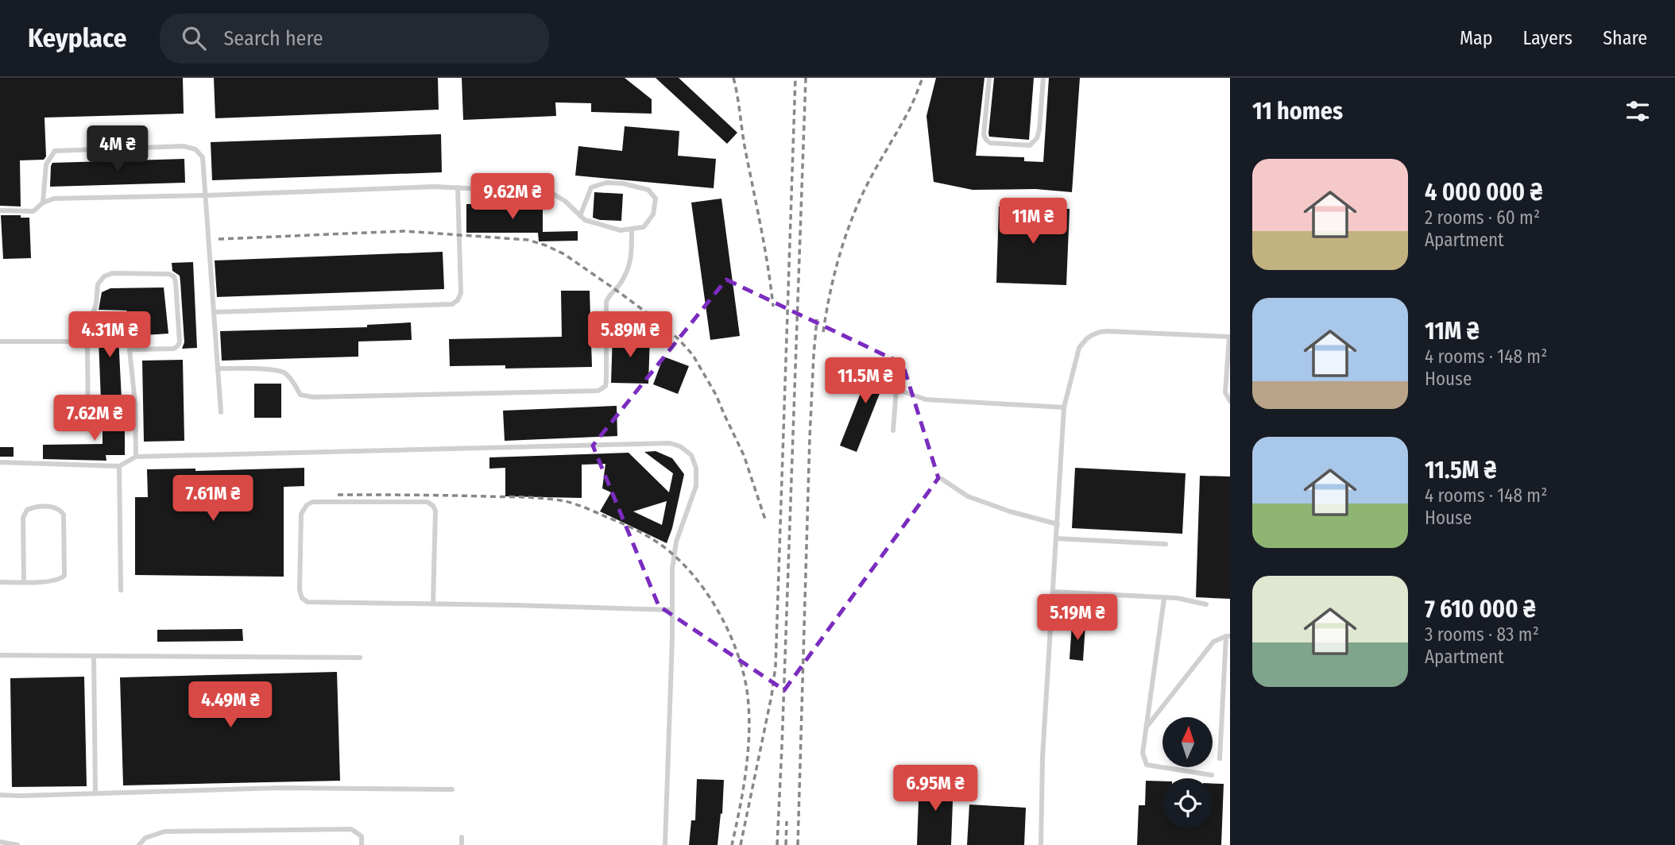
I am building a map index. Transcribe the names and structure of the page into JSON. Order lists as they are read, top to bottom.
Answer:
{
  "north": "top",
  "page": {
    "header": "Keyplace",
    "search": "Search here",
    "nav": ["Map", "Layers", "Share"],
    "heading": "11 homes",
    "price": [
      "4M ₴",
      "9.62M ₴",
      "11M ₴",
      "4.31M ₴",
      "5.89M ₴",
      "11.5M ₴",
      "7.62M ₴",
      "7.61M ₴",
      "5.19M ₴",
      "4.49M ₴",
      "6.95M ₴"
    ],
    "list": [
      {
        "name": "4 000 000 ₴",
        "note": "2 rooms · 60 m² · Apartment"
      },
      {
        "name": "11M ₴",
        "note": "4 rooms · 148 m² · House"
      },
      {
        "name": "11.5M ₴",
        "note": "4 rooms · 148 m² · House"
      },
      {
        "name": "7 610 000 ₴",
        "note": "3 rooms · 83 m² · Apartment"
      }
    ]
  }
}
